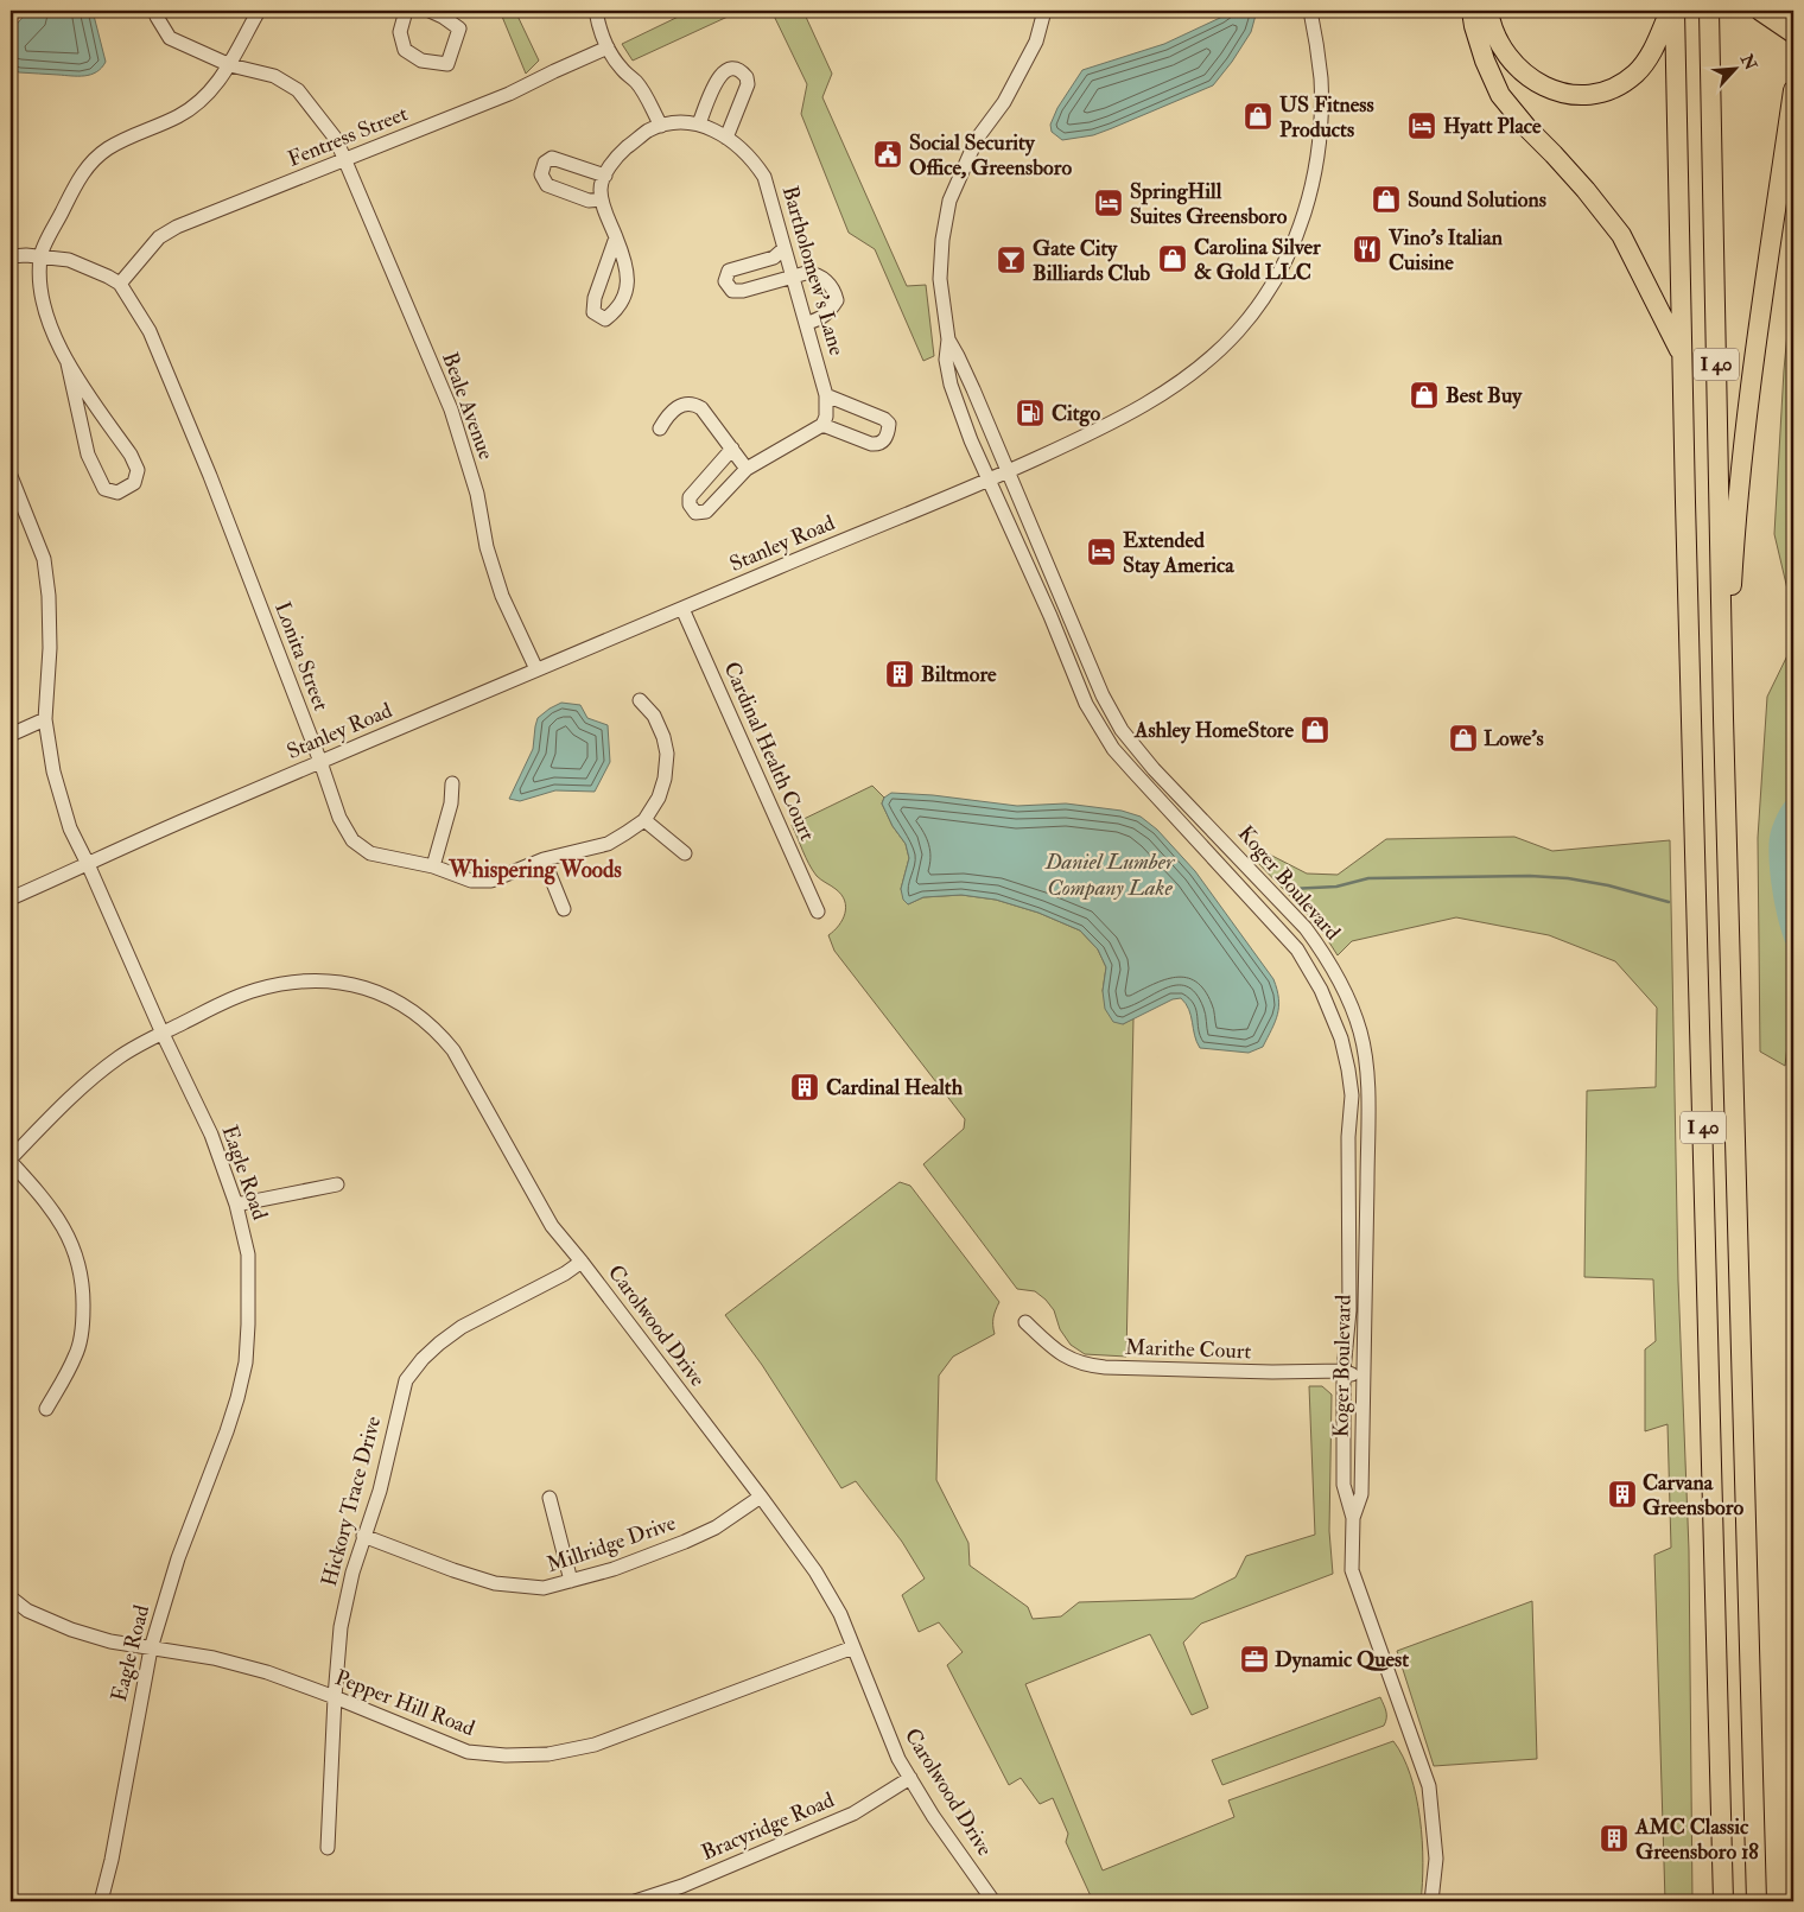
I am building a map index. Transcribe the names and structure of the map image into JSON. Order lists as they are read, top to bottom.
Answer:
{
  "streets": {
    "highway": ["I 40"],
    "street": [
      "Fentress Street",
      "Bartholomew's Lane",
      "Beale Avenue",
      "Stanley Road",
      "Lonita Street",
      "Cardinal Health Court",
      "Koger Boulevard",
      "Eagle Road",
      "Carolwood Drive",
      "Marithe Court",
      "Hickory Trace Drive",
      "Millridge Drive",
      "Pepper Hill Road",
      "Bracyridge Road"
    ]
  },
  "crossings": [
    ["Fentress Street", "Beale Avenue"],
    ["Fentress Street", "Lonita Street"],
    ["Beale Avenue", "Stanley Road"],
    ["Stanley Road", "Lonita Street"],
    ["Stanley Road", "Cardinal Health Court"],
    ["Stanley Road", "Koger Boulevard"],
    ["Stanley Road", "Eagle Road"],
    ["Koger Boulevard", "Marithe Court"],
    ["Eagle Road", "Carolwood Drive"],
    ["Eagle Road", "Pepper Hill Road"],
    ["Carolwood Drive", "Hickory Trace Drive"],
    ["Carolwood Drive", "Millridge Drive"],
    ["Carolwood Drive", "Pepper Hill Road"],
    ["Carolwood Drive", "Bracyridge Road"],
    ["Hickory Trace Drive", "Millridge Drive"],
    ["Hickory Trace Drive", "Pepper Hill Road"]
  ],
  "districts": ["Whispering Woods"],
  "water": ["Daniel Lumber Company Lake"],
  "places": {
    "shop": [
      "US Fitness Products",
      "Sound Solutions",
      "Carolina Silver & Gold LLC",
      "Best Buy",
      "Ashley HomeStore",
      "Lowe's"
    ],
    "hotel": ["Hyatt Place", "SpringHill Suites Greensboro", "Extended Stay America"],
    "public building": ["Social Security Office, Greensboro"],
    "restaurant": ["Vino's Italian Cuisine"],
    "bar": ["Gate City Billiards Club"],
    "fuel station": ["Citgo"],
    "building": [
      "Biltmore",
      "Cardinal Health",
      "Carvana Greensboro",
      "AMC Classic Greensboro 18"
    ],
    "office": ["Dynamic Quest"]
  },
  "north": "top right"
}
